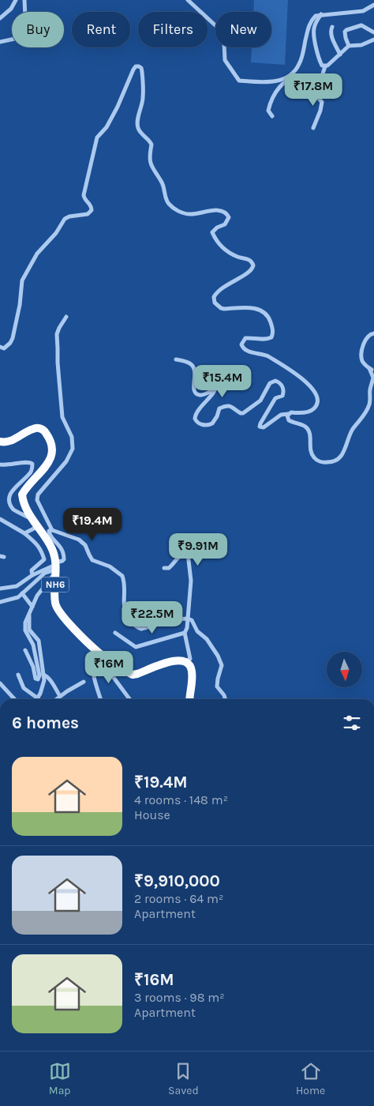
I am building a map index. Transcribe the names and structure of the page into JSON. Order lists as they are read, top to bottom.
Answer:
{
  "streets": {
    "highway": ["NH6"]
  },
  "north": "bottom",
  "page": {
    "chip": [
      "Buy",
      "Rent",
      "Filters",
      "New"
    ],
    "price": [
      "₹17.8M",
      "₹15.4M",
      "₹19.4M",
      "₹9.91M",
      "₹22.5M",
      "₹16M"
    ],
    "heading": "6 homes",
    "list": [
      {
        "name": "₹19.4M",
        "note": "4 rooms · 148 m² · House"
      },
      {
        "name": "₹9,910,000",
        "note": "2 rooms · 64 m² · Apartment"
      },
      {
        "name": "₹16M",
        "note": "3 rooms · 98 m² · Apartment"
      }
    ],
    "tabs": ["Map", "Saved", "Home"]
  }
}
